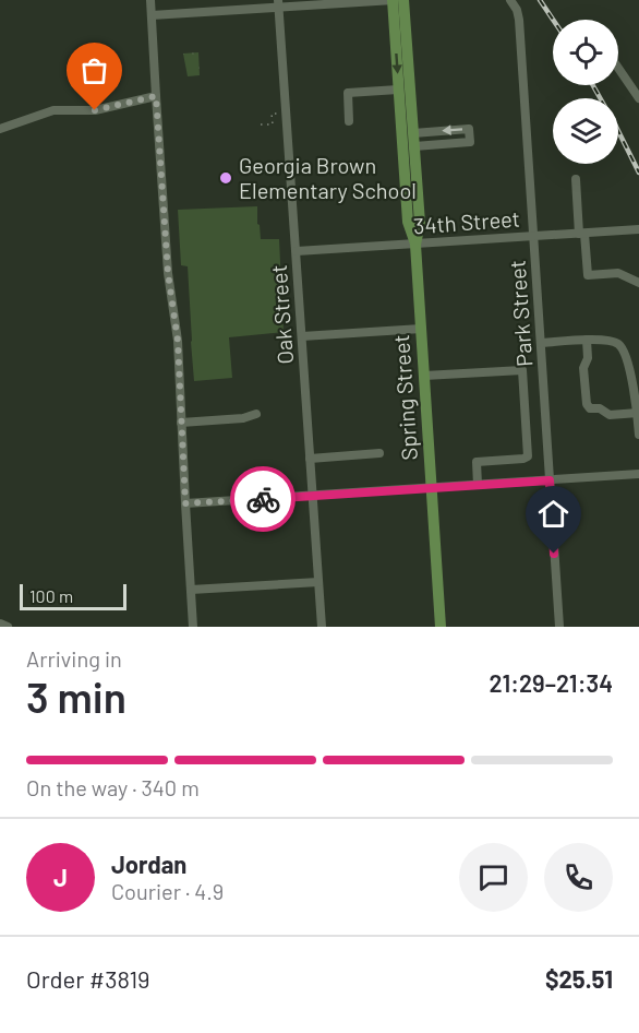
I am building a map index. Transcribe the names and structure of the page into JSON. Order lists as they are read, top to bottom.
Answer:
{
  "streets": {
    "main road": ["Spring Street"],
    "street": ["34th Street", "Park Street", "Oak Street"]
  },
  "crossings": [
    ["34th Street", "Park Street"],
    ["34th Street", "Oak Street"],
    ["34th Street", "Spring Street"]
  ],
  "places": ["Georgia Brown Elementary School"],
  "scale_bar": "100 m",
  "page": {
    "scale": "100 m",
    "heading": ["3 min", "Arriving in", "21:29–21:34"],
    "panel": [
      "Jordan",
      "Courier · 4.9",
      "Order #3819",
      "$25.51"
    ],
    "bar": "On the way · 340 m",
    "round": "J"
  }
}
